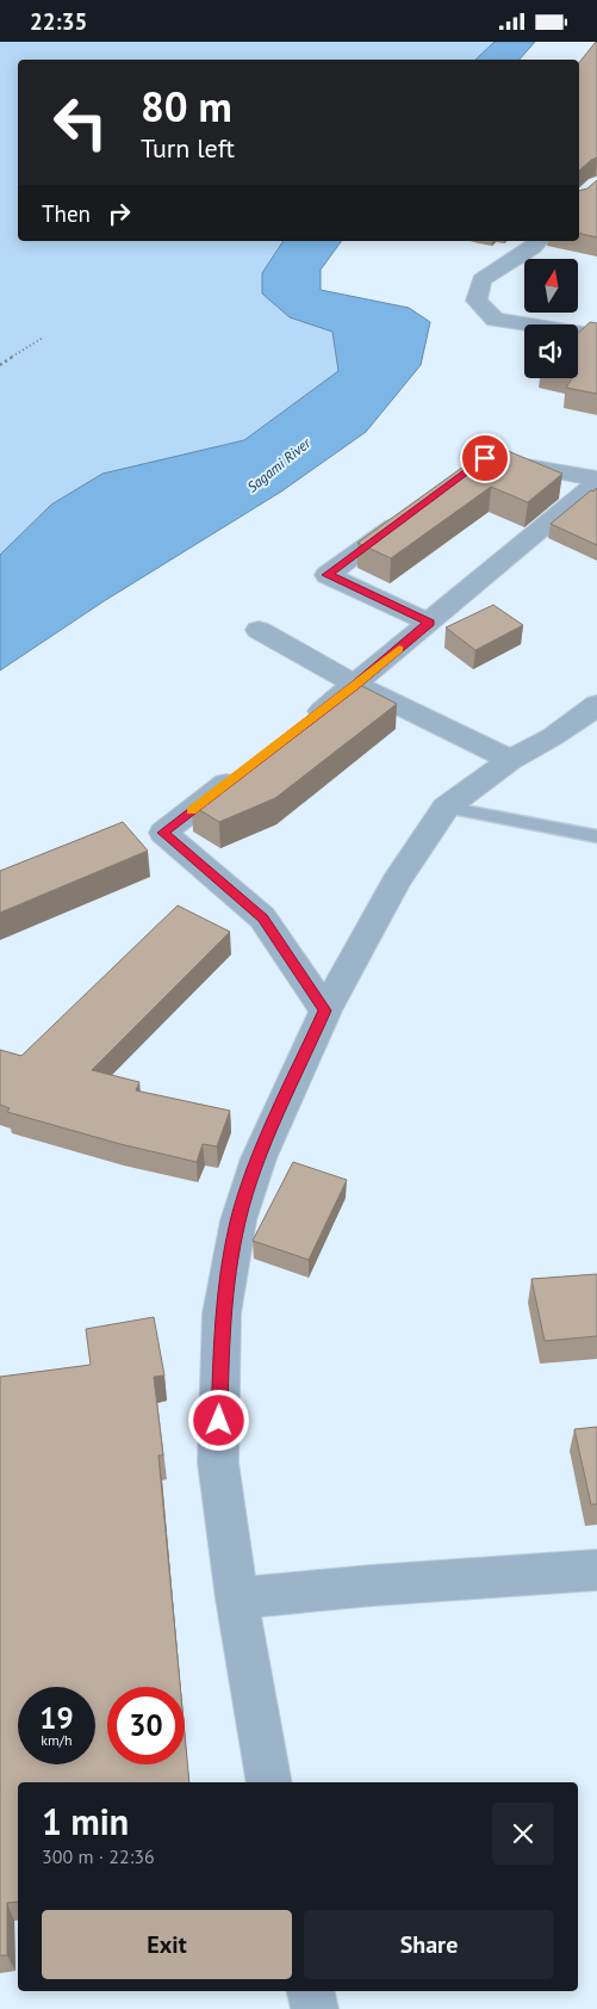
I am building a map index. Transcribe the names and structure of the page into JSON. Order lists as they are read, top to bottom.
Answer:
{
  "water": ["Sagami River"],
  "north": "top",
  "page": {
    "status": "22:35",
    "turn": ["80 m", "Turn left"],
    "then": "Then",
    "speed": "19 km/h",
    "limit": "30",
    "heading": ["1 min", "300 m · 22:36"],
    "buttons": ["Exit", "Share"]
  }
}
